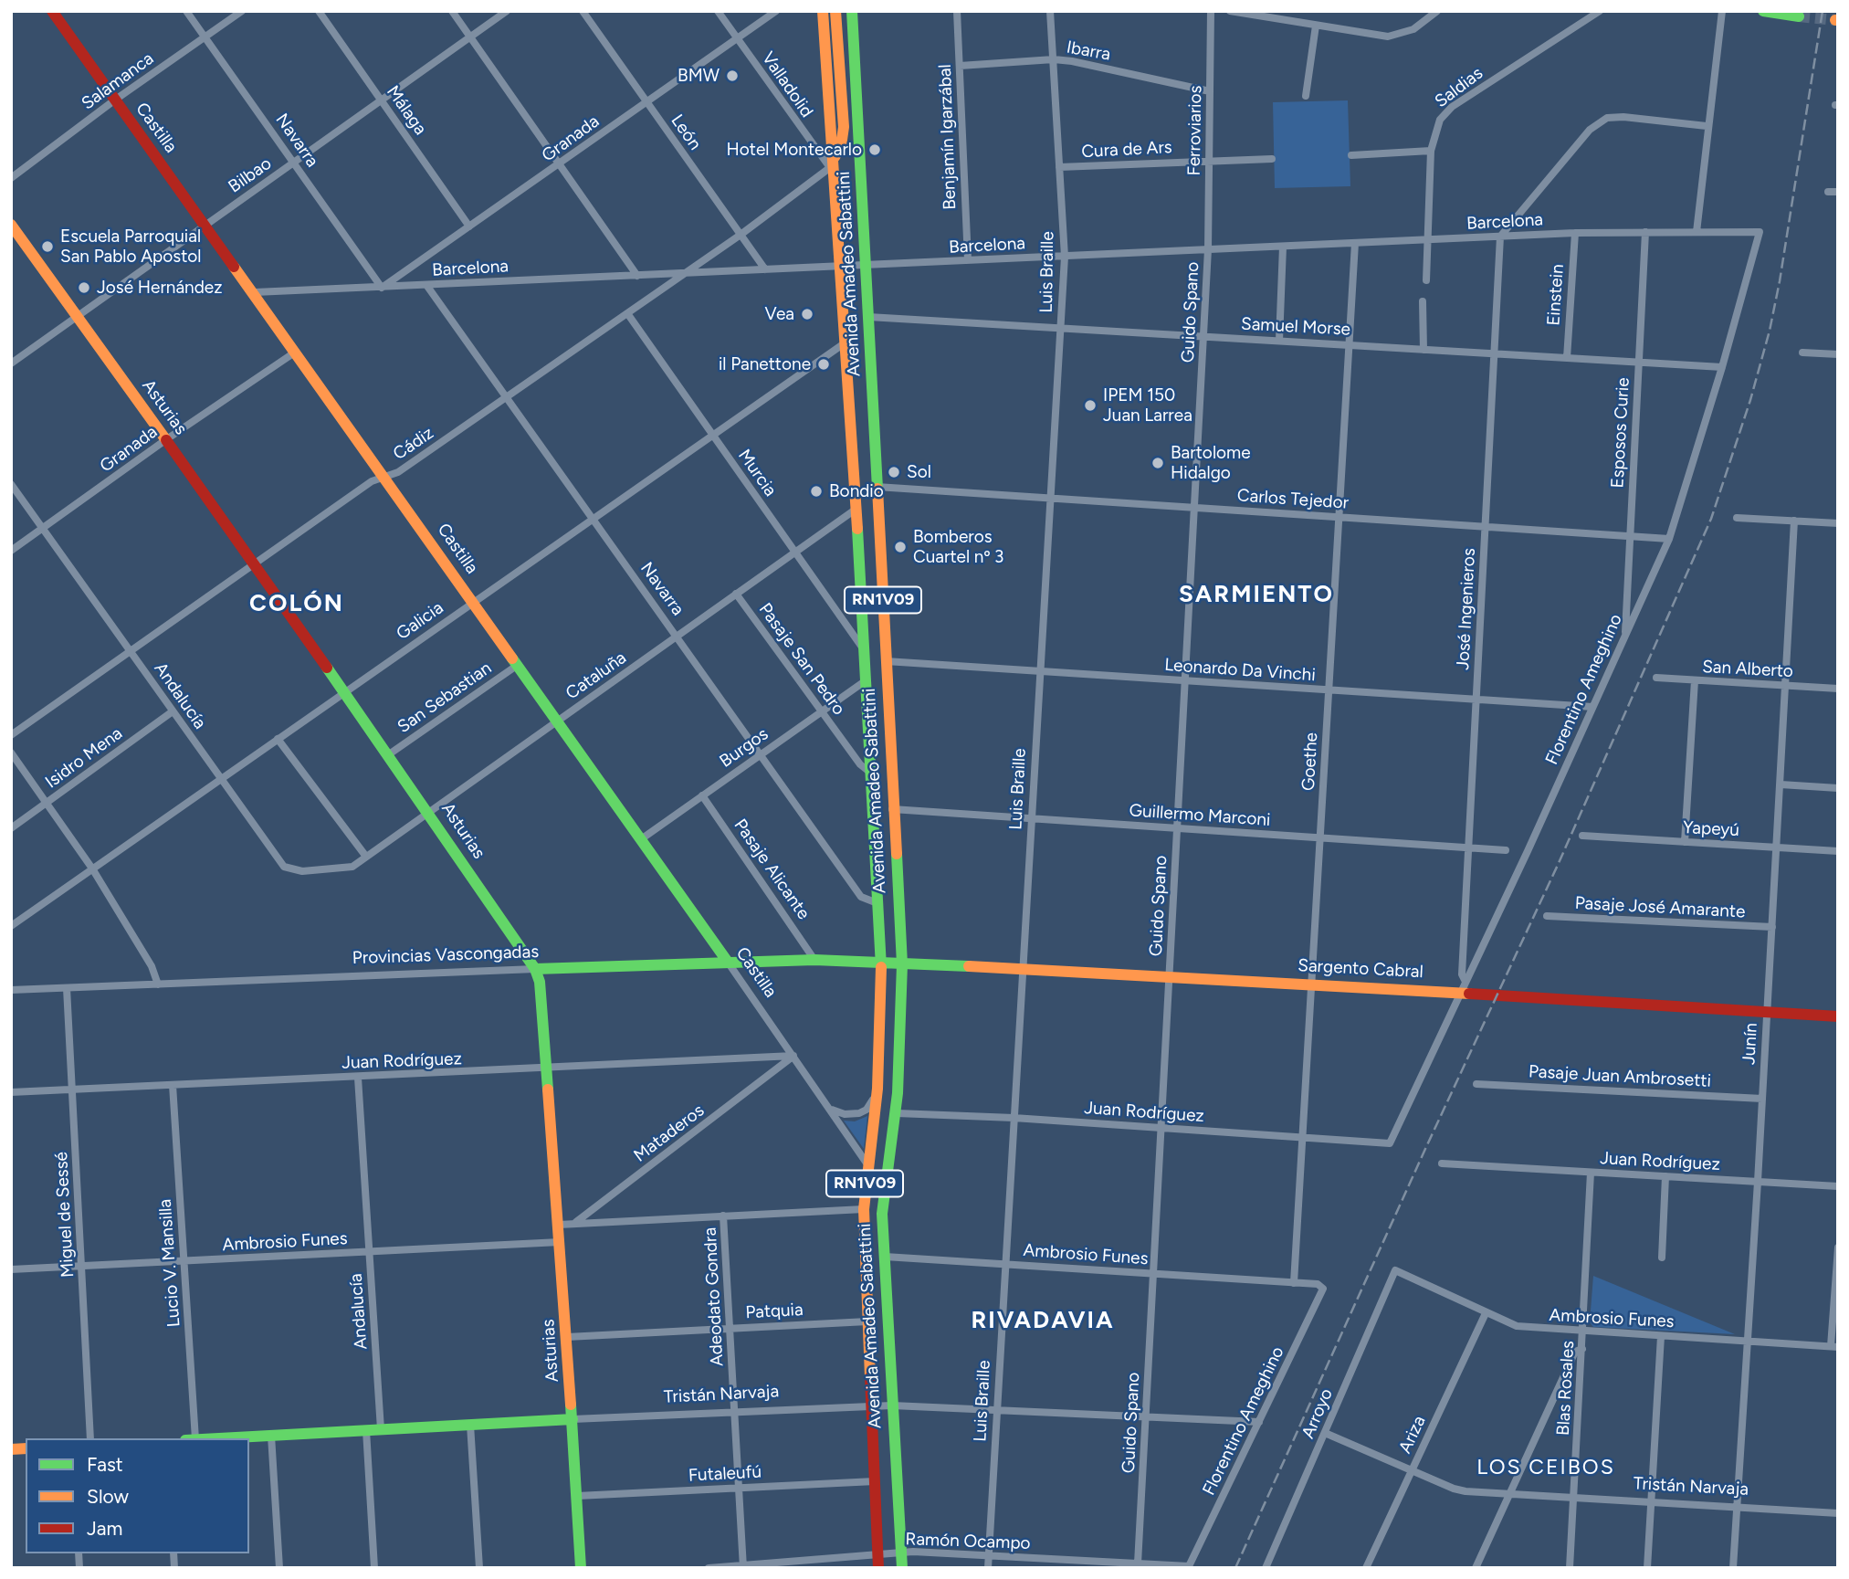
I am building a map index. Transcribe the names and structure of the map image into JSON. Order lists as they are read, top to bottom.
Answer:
{
  "streets": {
    "street": [
      "Ibarra",
      "Salamanca",
      "Valladolid",
      "Saldias",
      "Málaga",
      "Castilla",
      "Ferroviarios",
      "León",
      "Benjamín Igarzábal",
      "Granada",
      "Navarra",
      "Cura de Ars",
      "Bilbao",
      "Barcelona",
      "Luis Braille",
      "Avenida Amadeo Sabattini",
      "Einstein",
      "Guido Spano",
      "Samuel Morse",
      "Asturias",
      "Esposos Curie",
      "Cádiz",
      "Murcia",
      "Carlos Tejedor",
      "RN1V09",
      "José Ingenieros",
      "Galicia",
      "Pasaje San Pedro",
      "San Alberto",
      "Leonardo Da Vinchi",
      "Cataluña",
      "Florentino Ameghino",
      "Andalucía",
      "San Sebastian",
      "Burgos",
      "Isidro Mena",
      "Goethe",
      "Guillermo Marconi",
      "Yapeyú",
      "Pasaje Alicante",
      "Pasaje José Amarante",
      "Provincias Vascongadas",
      "Sargento Cabral",
      "Junín",
      "Juan Rodríguez",
      "Pasaje Juan Ambrosetti",
      "Mataderos",
      "Miguel de Sessé",
      "Ambrosio Funes",
      "Lucio V. Mansilla",
      "Adeodato Gondra",
      "Patquia",
      "Blas Rosales",
      "Tristán Narvaja",
      "Arroyo",
      "Ariza",
      "Futaleufú",
      "Ramón Ocampo"
    ]
  },
  "crossings": [
    ["Ibarra", "Ferroviarios"],
    ["Ibarra", "Benjamín Igarzábal"],
    ["Ibarra", "Luis Braille"],
    ["Salamanca", "Castilla"],
    ["Salamanca", "Navarra"],
    ["Valladolid", "Granada"],
    ["Valladolid", "Avenida Amadeo Sabattini"],
    ["Valladolid", "Cádiz"],
    ["Saldias", "Barcelona"],
    ["Málaga", "Granada"],
    ["Málaga", "Bilbao"],
    ["Castilla", "Granada"],
    ["Castilla", "Bilbao"],
    ["Castilla", "Barcelona"],
    ["Castilla", "Avenida Amadeo Sabattini"],
    ["Castilla", "Cádiz"],
    ["Castilla", "Galicia"],
    ["Castilla", "Cataluña"],
    ["Castilla", "San Sebastian"],
    ["Castilla", "Burgos"],
    ["Castilla", "Provincias Vascongadas"],
    ["Castilla", "Juan Rodríguez"],
    ["Castilla", "Mataderos"],
    ["Ferroviarios", "Cura de Ars"],
    ["Ferroviarios", "Barcelona"],
    ["Ferroviarios", "Guido Spano"],
    ["León", "Granada"],
    ["León", "Barcelona"],
    ["León", "Cádiz"],
    ["Benjamín Igarzábal", "Barcelona"],
    ["Granada", "Navarra"],
    ["Granada", "Barcelona"],
    ["Granada", "Asturias"],
    ["Granada", "Andalucía"],
    ["Navarra", "Bilbao"],
    ["Navarra", "Barcelona"],
    ["Navarra", "Avenida Amadeo Sabattini"],
    ["Navarra", "Cádiz"],
    ["Navarra", "Galicia"],
    ["Navarra", "Cataluña"],
    ["Navarra", "Burgos"],
    ["Cura de Ars", "Luis Braille"],
    ["Bilbao", "Asturias"],
    ["Barcelona", "Luis Braille"],
    ["Barcelona", "Avenida Amadeo Sabattini"],
    ["Barcelona", "Einstein"],
    ["Barcelona", "Guido Spano"],
    ["Barcelona", "Esposos Curie"],
    ["Barcelona", "Cádiz"],
    ["Barcelona", "José Ingenieros"],
    ["Barcelona", "Florentino Ameghino"],
    ["Barcelona", "Goethe"],
    ["Luis Braille", "Samuel Morse"],
    ["Luis Braille", "Carlos Tejedor"],
    ["Luis Braille", "Leonardo Da Vinchi"],
    ["Luis Braille", "Guillermo Marconi"],
    ["Luis Braille", "Sargento Cabral"],
    ["Luis Braille", "Juan Rodríguez"],
    ["Luis Braille", "Ambrosio Funes"],
    ["Luis Braille", "Tristán Narvaja"],
    ["Luis Braille", "Ramón Ocampo"],
    ["Avenida Amadeo Sabattini", "Samuel Morse"],
    ["Avenida Amadeo Sabattini", "Cádiz"],
    ["Avenida Amadeo Sabattini", "Murcia"],
    ["Avenida Amadeo Sabattini", "Carlos Tejedor"],
    ["Avenida Amadeo Sabattini", "Galicia"],
    ["Avenida Amadeo Sabattini", "Pasaje San Pedro"],
    ["Avenida Amadeo Sabattini", "Leonardo Da Vinchi"],
    ["Avenida Amadeo Sabattini", "Cataluña"],
    ["Avenida Amadeo Sabattini", "Burgos"],
    ["Avenida Amadeo Sabattini", "Guillermo Marconi"],
    ["Avenida Amadeo Sabattini", "Provincias Vascongadas"],
    ["Avenida Amadeo Sabattini", "Sargento Cabral"],
    ["Avenida Amadeo Sabattini", "Juan Rodríguez"],
    ["Avenida Amadeo Sabattini", "Ambrosio Funes"],
    ["Avenida Amadeo Sabattini", "Patquia"],
    ["Avenida Amadeo Sabattini", "Tristán Narvaja"],
    ["Avenida Amadeo Sabattini", "Futaleufú"],
    ["Avenida Amadeo Sabattini", "Ramón Ocampo"],
    ["Einstein", "Samuel Morse"],
    ["Guido Spano", "Samuel Morse"],
    ["Guido Spano", "Carlos Tejedor"],
    ["Guido Spano", "Leonardo Da Vinchi"],
    ["Guido Spano", "Guillermo Marconi"],
    ["Guido Spano", "Sargento Cabral"],
    ["Guido Spano", "Juan Rodríguez"],
    ["Guido Spano", "Ambrosio Funes"],
    ["Guido Spano", "Tristán Narvaja"],
    ["Guido Spano", "Ramón Ocampo"],
    ["Samuel Morse", "Esposos Curie"],
    ["Samuel Morse", "José Ingenieros"],
    ["Samuel Morse", "Florentino Ameghino"],
    ["Samuel Morse", "Goethe"],
    ["Asturias", "Cádiz"],
    ["Asturias", "Galicia"],
    ["Asturias", "Cataluña"],
    ["Asturias", "San Sebastian"],
    ["Asturias", "Provincias Vascongadas"],
    ["Asturias", "Juan Rodríguez"],
    ["Asturias", "Mataderos"],
    ["Asturias", "Ambrosio Funes"],
    ["Asturias", "Patquia"],
    ["Asturias", "Tristán Narvaja"],
    ["Asturias", "Futaleufú"],
    ["Esposos Curie", "Carlos Tejedor"],
    ["Esposos Curie", "Florentino Ameghino"],
    ["Cádiz", "Murcia"],
    ["Cádiz", "Andalucía"],
    ["Murcia", "Galicia"],
    ["Murcia", "Cataluña"],
    ["Carlos Tejedor", "José Ingenieros"],
    ["Carlos Tejedor", "Florentino Ameghino"],
    ["Carlos Tejedor", "Goethe"],
    ["José Ingenieros", "Leonardo Da Vinchi"],
    ["José Ingenieros", "Florentino Ameghino"],
    ["José Ingenieros", "Guillermo Marconi"],
    ["José Ingenieros", "Sargento Cabral"],
    ["Galicia", "Andalucía"],
    ["Pasaje San Pedro", "Cataluña"],
    ["Pasaje San Pedro", "Burgos"],
    ["San Alberto", "Junín"],
    ["Leonardo Da Vinchi", "Florentino Ameghino"],
    ["Leonardo Da Vinchi", "Goethe"],
    ["Cataluña", "Andalucía"],
    ["Florentino Ameghino", "Sargento Cabral"],
    ["Florentino Ameghino", "Juan Rodríguez"],
    ["Florentino Ameghino", "Ambrosio Funes"],
    ["Florentino Ameghino", "Tristán Narvaja"],
    ["Florentino Ameghino", "Ramón Ocampo"],
    ["Andalucía", "Isidro Mena"],
    ["Andalucía", "Juan Rodríguez"],
    ["Andalucía", "Ambrosio Funes"],
    ["Andalucía", "Tristán Narvaja"],
    ["Burgos", "Pasaje Alicante"],
    ["Goethe", "Guillermo Marconi"],
    ["Goethe", "Sargento Cabral"],
    ["Goethe", "Juan Rodríguez"],
    ["Goethe", "Ambrosio Funes"],
    ["Yapeyú", "Junín"],
    ["Pasaje Alicante", "Provincias Vascongadas"],
    ["Pasaje José Amarante", "Junín"],
    ["Provincias Vascongadas", "Sargento Cabral"],
    ["Provincias Vascongadas", "Miguel de Sessé"],
    ["Sargento Cabral", "Junín"],
    ["Junín", "Juan Rodríguez"],
    ["Junín", "Pasaje Juan Ambrosetti"],
    ["Junín", "Ambrosio Funes"],
    ["Junín", "Tristán Narvaja"],
    ["Juan Rodríguez", "Mataderos"],
    ["Juan Rodríguez", "Miguel de Sessé"],
    ["Juan Rodríguez", "Lucio V. Mansilla"],
    ["Juan Rodríguez", "Blas Rosales"],
    ["Miguel de Sessé", "Ambrosio Funes"],
    ["Ambrosio Funes", "Lucio V. Mansilla"],
    ["Ambrosio Funes", "Blas Rosales"],
    ["Ambrosio Funes", "Arroyo"],
    ["Ambrosio Funes", "Ariza"],
    ["Adeodato Gondra", "Patquia"],
    ["Adeodato Gondra", "Tristán Narvaja"],
    ["Adeodato Gondra", "Futaleufú"],
    ["Adeodato Gondra", "Ramón Ocampo"],
    ["Blas Rosales", "Tristán Narvaja"],
    ["Tristán Narvaja", "Arroyo"],
    ["Tristán Narvaja", "Ariza"]
  ],
  "districts": [
    "SARMIENTO",
    "COLÓN",
    "RIVADAVIA",
    "LOS CEIBOS"
  ],
  "places": [
    "BMW",
    "Hotel Montecarlo",
    "Escuela Parroquial San Pablo Apostol",
    "José Hernández",
    "Vea",
    "il Panettone",
    "IPEM 150 Juan Larrea",
    "Bartolome Hidalgo",
    "Sol",
    "Bondio",
    "Bomberos Cuartel nº 3"
  ],
  "legend": ["Fast", "Slow", "Jam"]
}
